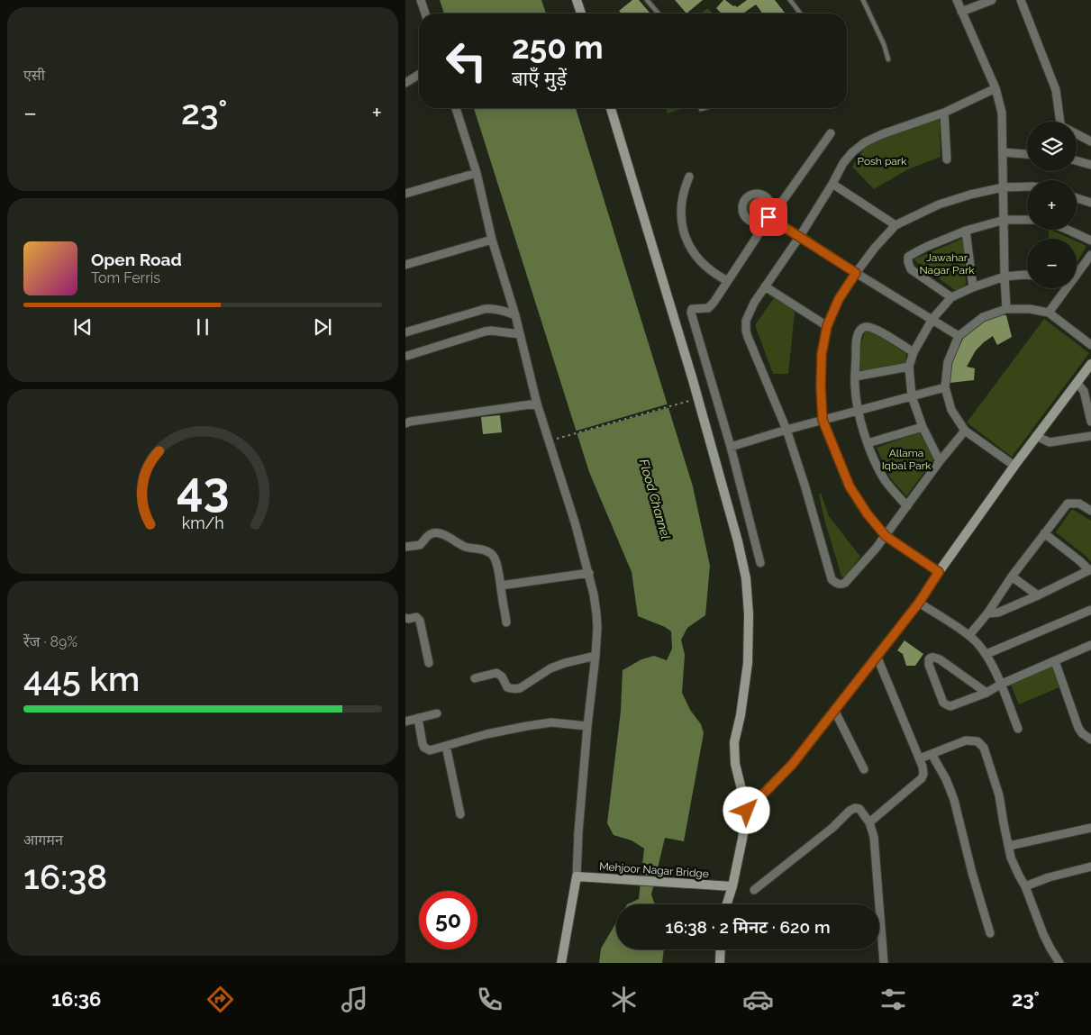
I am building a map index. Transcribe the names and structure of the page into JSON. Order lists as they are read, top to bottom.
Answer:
{
  "streets": {
    "main road": ["Mehjoor Nagar Bridge"]
  },
  "water": ["Flood Channel"],
  "parks": ["Posh park", "Jawahar Nagar Park", "Allama Iqbal Park"],
  "page": {
    "tile": [
      "एसी",
      ["रेंज · 89%", "445 km"],
      ["आगमन", "16:38"]
    ],
    "turn": ["250 m", "बाएँ मुड़ें"],
    "heat": ["−", "23°", "+"],
    "map_buttons": ["+", "−"],
    "song": ["Open Road", "Tom Ferris"],
    "limit": "50",
    "trip": "16:38 · 2 मिनट · 620 m",
    "tabs": ["16:36", "23°"],
    "gauge": ["43", "km/h"]
  }
}
